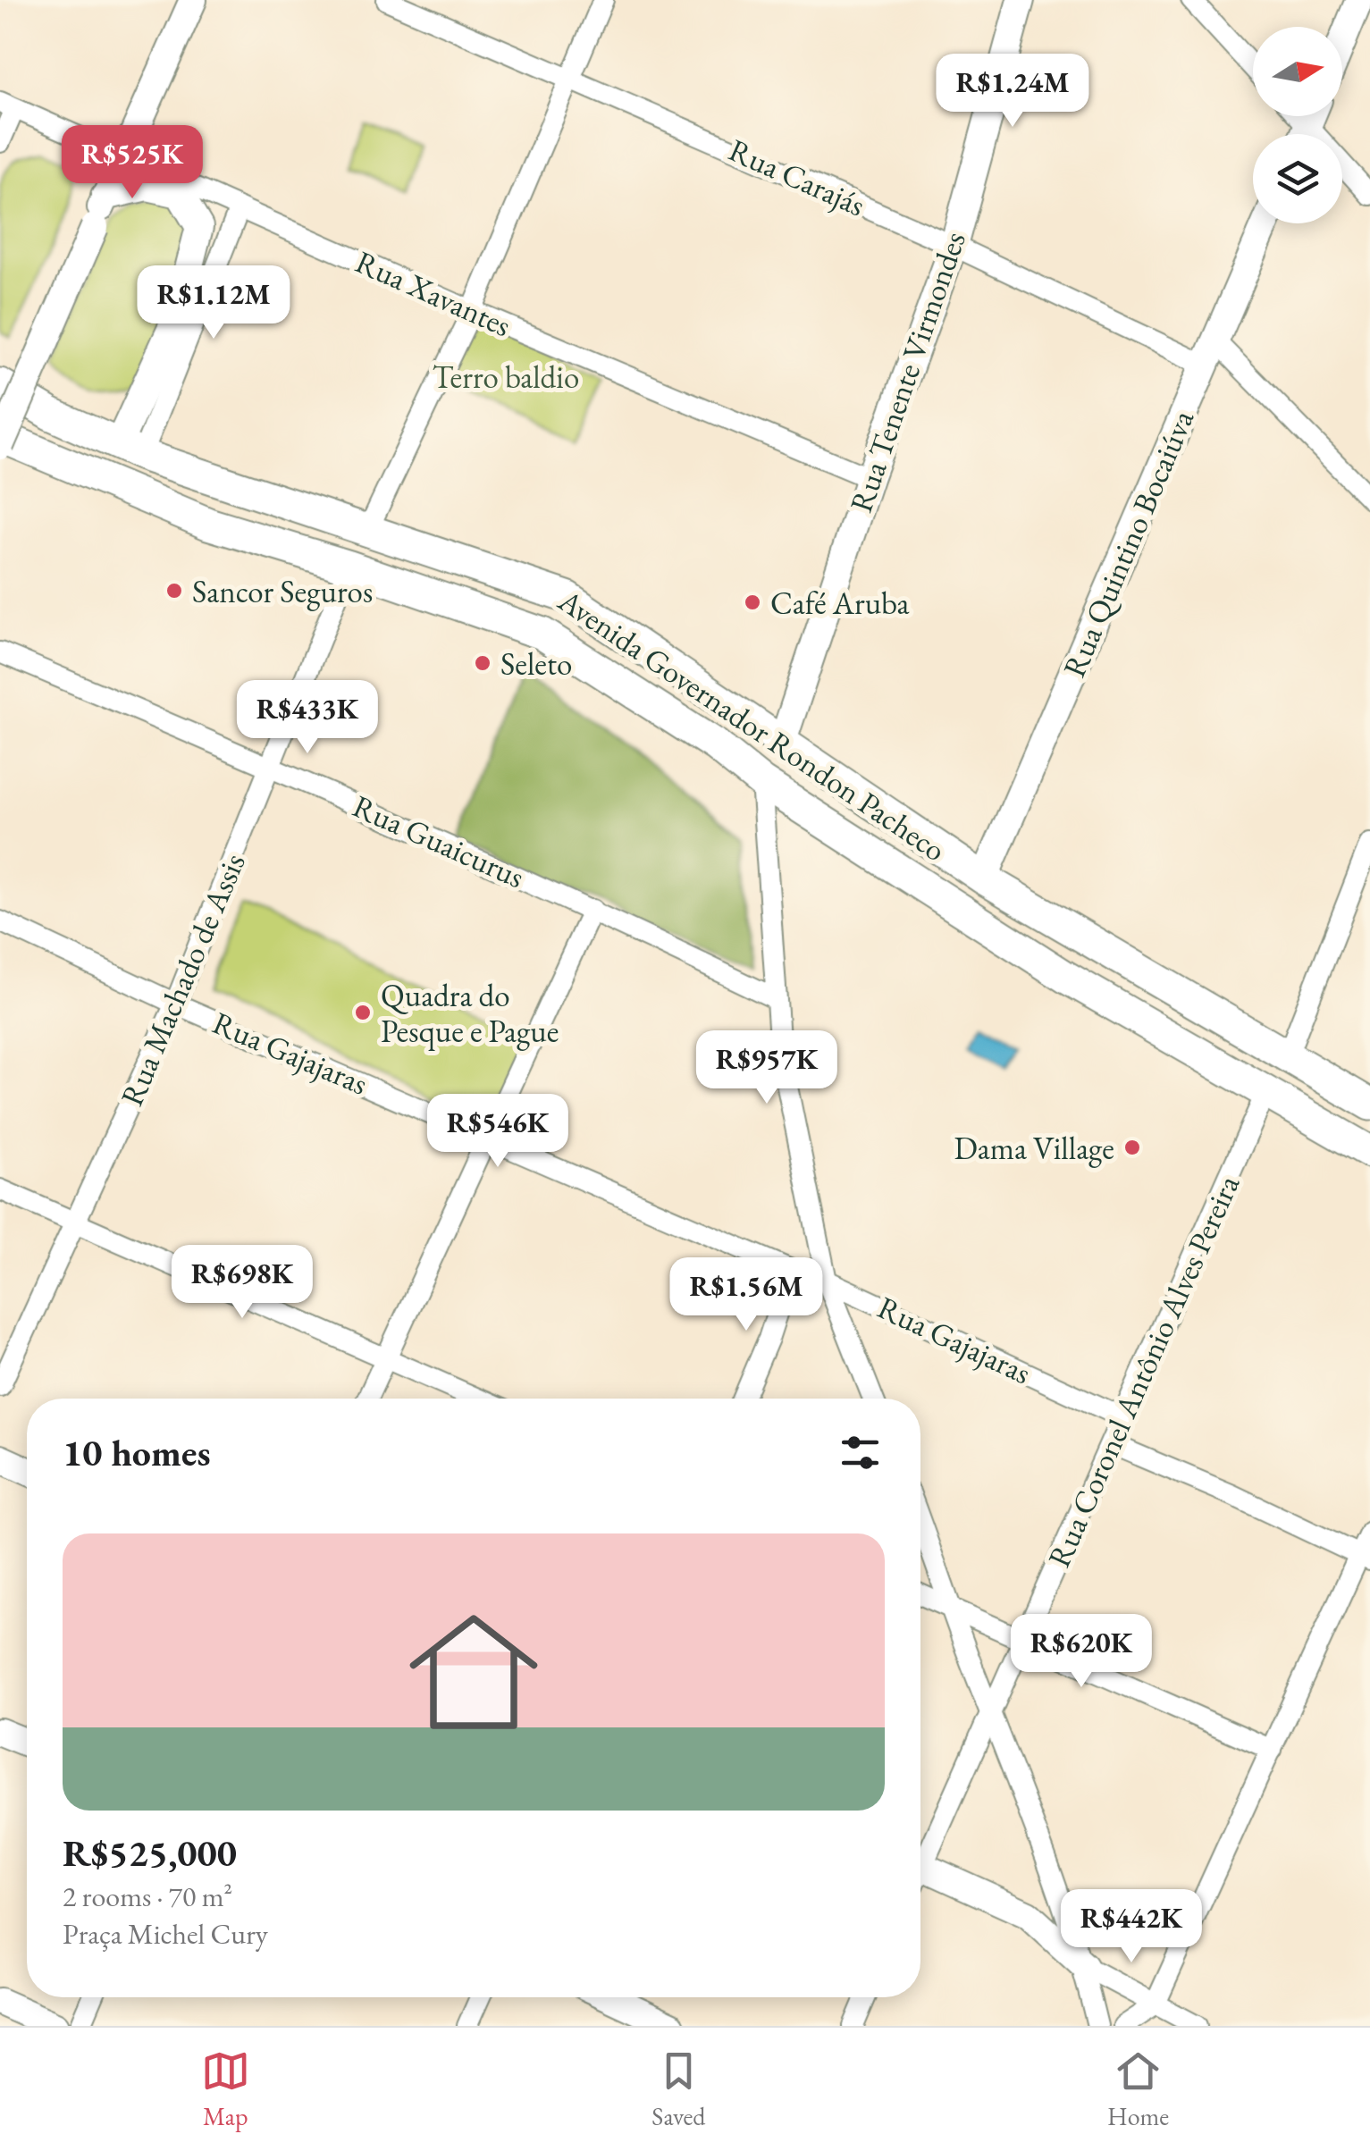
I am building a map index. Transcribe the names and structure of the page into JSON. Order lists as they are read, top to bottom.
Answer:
{
  "streets": {
    "main road": ["Avenida Governador Rondon Pacheco"],
    "street": [
      "Rua Carajás",
      "Rua Xavantes",
      "Rua Tenente Virmondes",
      "Rua Quintino Bocaiúva",
      "Rua Guaicurus",
      "Rua Machado de Assis",
      "Rua Gajajaras",
      "Rua Coronel Antônio Alves Pereira"
    ]
  },
  "crossings": [
    ["Rua Carajás", "Rua Tenente Virmondes"],
    ["Rua Carajás", "Rua Quintino Bocaiúva"],
    ["Rua Xavantes", "Rua Tenente Virmondes"],
    ["Rua Tenente Virmondes", "Avenida Governador Rondon Pacheco"],
    ["Rua Quintino Bocaiúva", "Avenida Governador Rondon Pacheco"],
    ["Avenida Governador Rondon Pacheco", "Rua Machado de Assis"],
    ["Avenida Governador Rondon Pacheco", "Rua Coronel Antônio Alves Pereira"],
    ["Rua Guaicurus", "Rua Machado de Assis"],
    ["Rua Machado de Assis", "Rua Gajajaras"],
    ["Rua Gajajaras", "Rua Coronel Antônio Alves Pereira"]
  ],
  "parks": ["Terro baldio"],
  "places": [
    "Sancor Seguros",
    "Café Aruba",
    "Seleto",
    "Quadra do Pesque e Pague",
    "Dama Village"
  ],
  "north": "right",
  "page": {
    "price": [
      "R$1.24M",
      "R$525K",
      "R$1.12M",
      "R$433K",
      "R$957K",
      "R$546K",
      "R$698K",
      "R$1.56M",
      "R$620K",
      "R$442K"
    ],
    "heading": "10 homes",
    "list": [
      {
        "name": "R$525,000",
        "note": "2 rooms · 70 m² · Praça Michel Cury"
      }
    ],
    "tabs": ["Map", "Saved", "Home"]
  }
}
